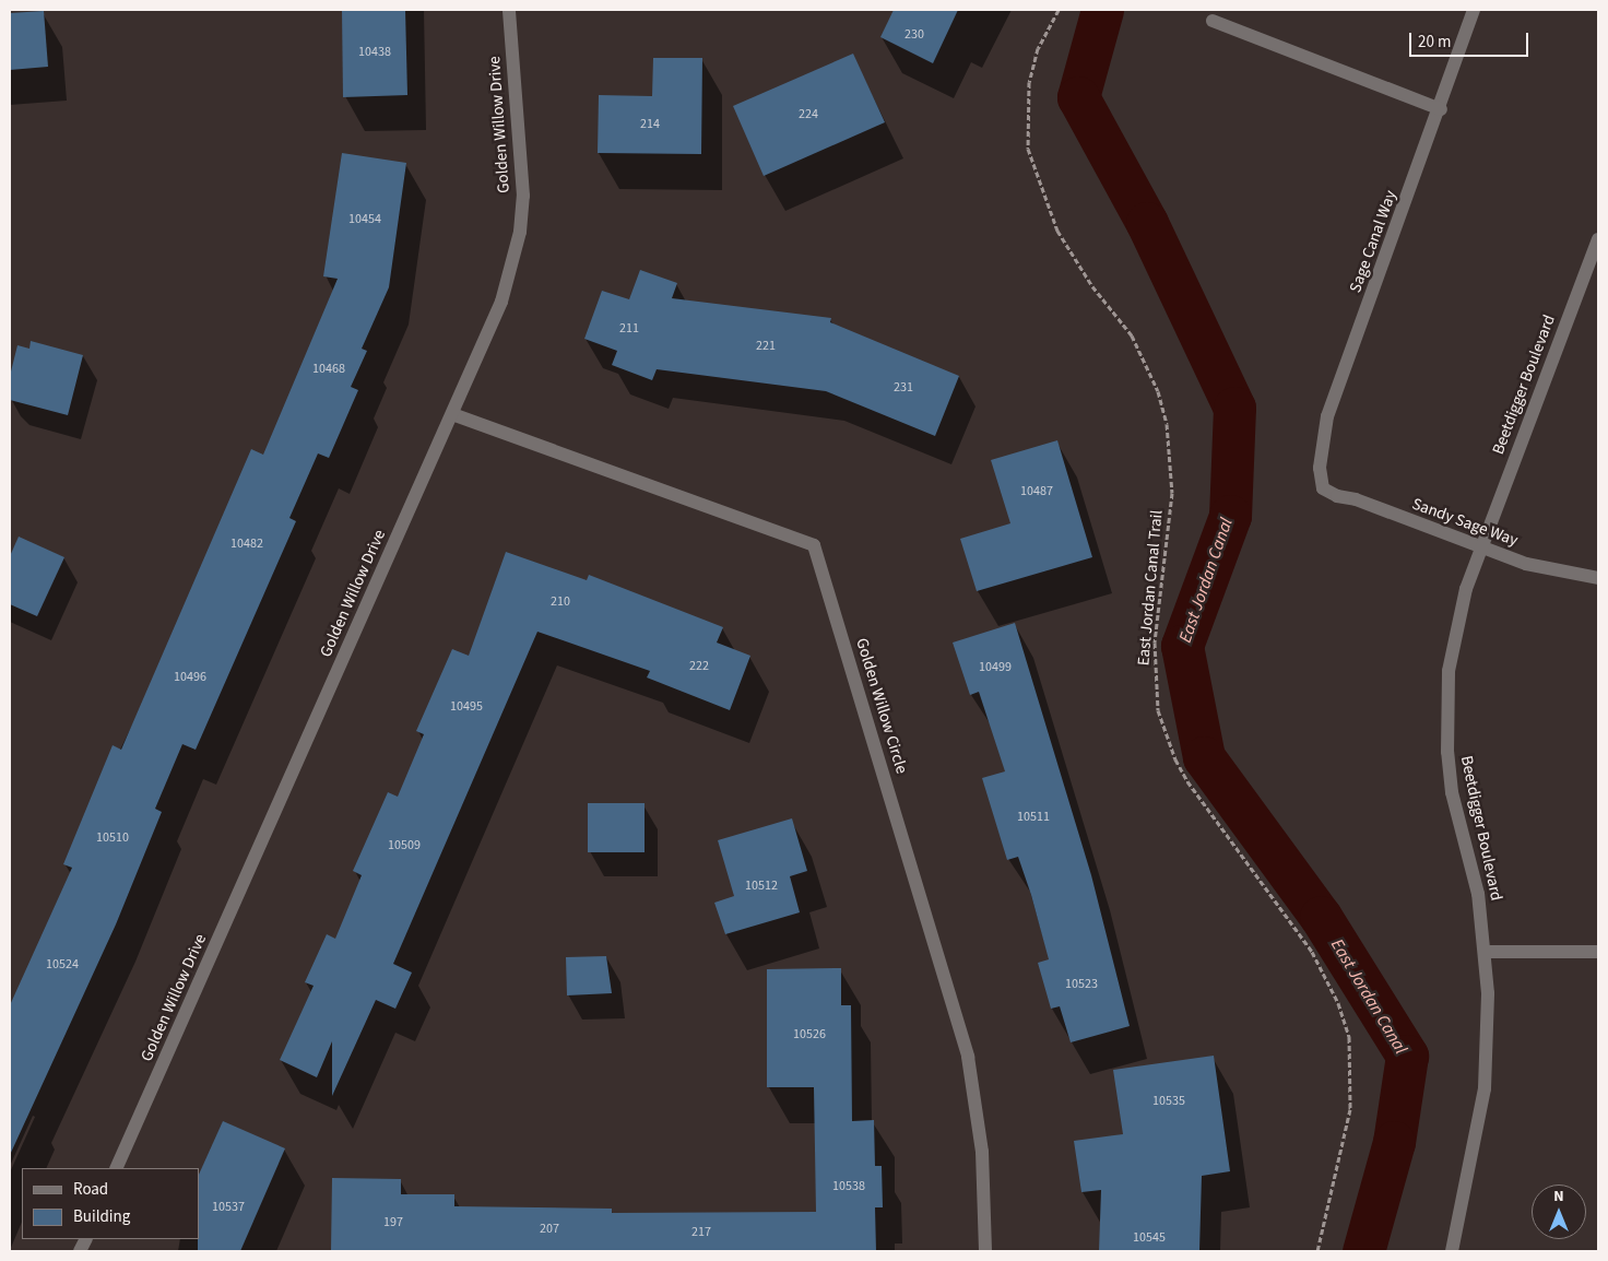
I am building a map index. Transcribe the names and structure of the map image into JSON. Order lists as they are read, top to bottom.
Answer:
{
  "streets": {
    "street": [
      "Golden Willow Drive",
      "Sage Canal Way",
      "Beetdigger Boulevard",
      "Sandy Sage Way",
      "Golden Willow Circle"
    ],
    "path": ["East Jordan Canal Trail"]
  },
  "crossings": [
    ["Golden Willow Drive", "Golden Willow Circle"],
    ["Sage Canal Way", "Sandy Sage Way"],
    ["Beetdigger Boulevard", "Sandy Sage Way"]
  ],
  "water": ["East Jordan Canal"],
  "house_numbers": [
    "230",
    "10438",
    "224",
    "214",
    "10454",
    "211",
    "221",
    "10468",
    "231",
    "10487",
    "10482",
    "210",
    "222",
    "10499",
    "10496",
    "10495",
    "10511",
    "10510",
    "10509",
    "10512",
    "10524",
    "10523",
    "10526",
    "10535",
    "10538",
    "10537",
    "197",
    "207",
    "217",
    "10545"
  ],
  "legend": ["Road", "Building"],
  "scale_bar": "20 m",
  "north": "top"
}
